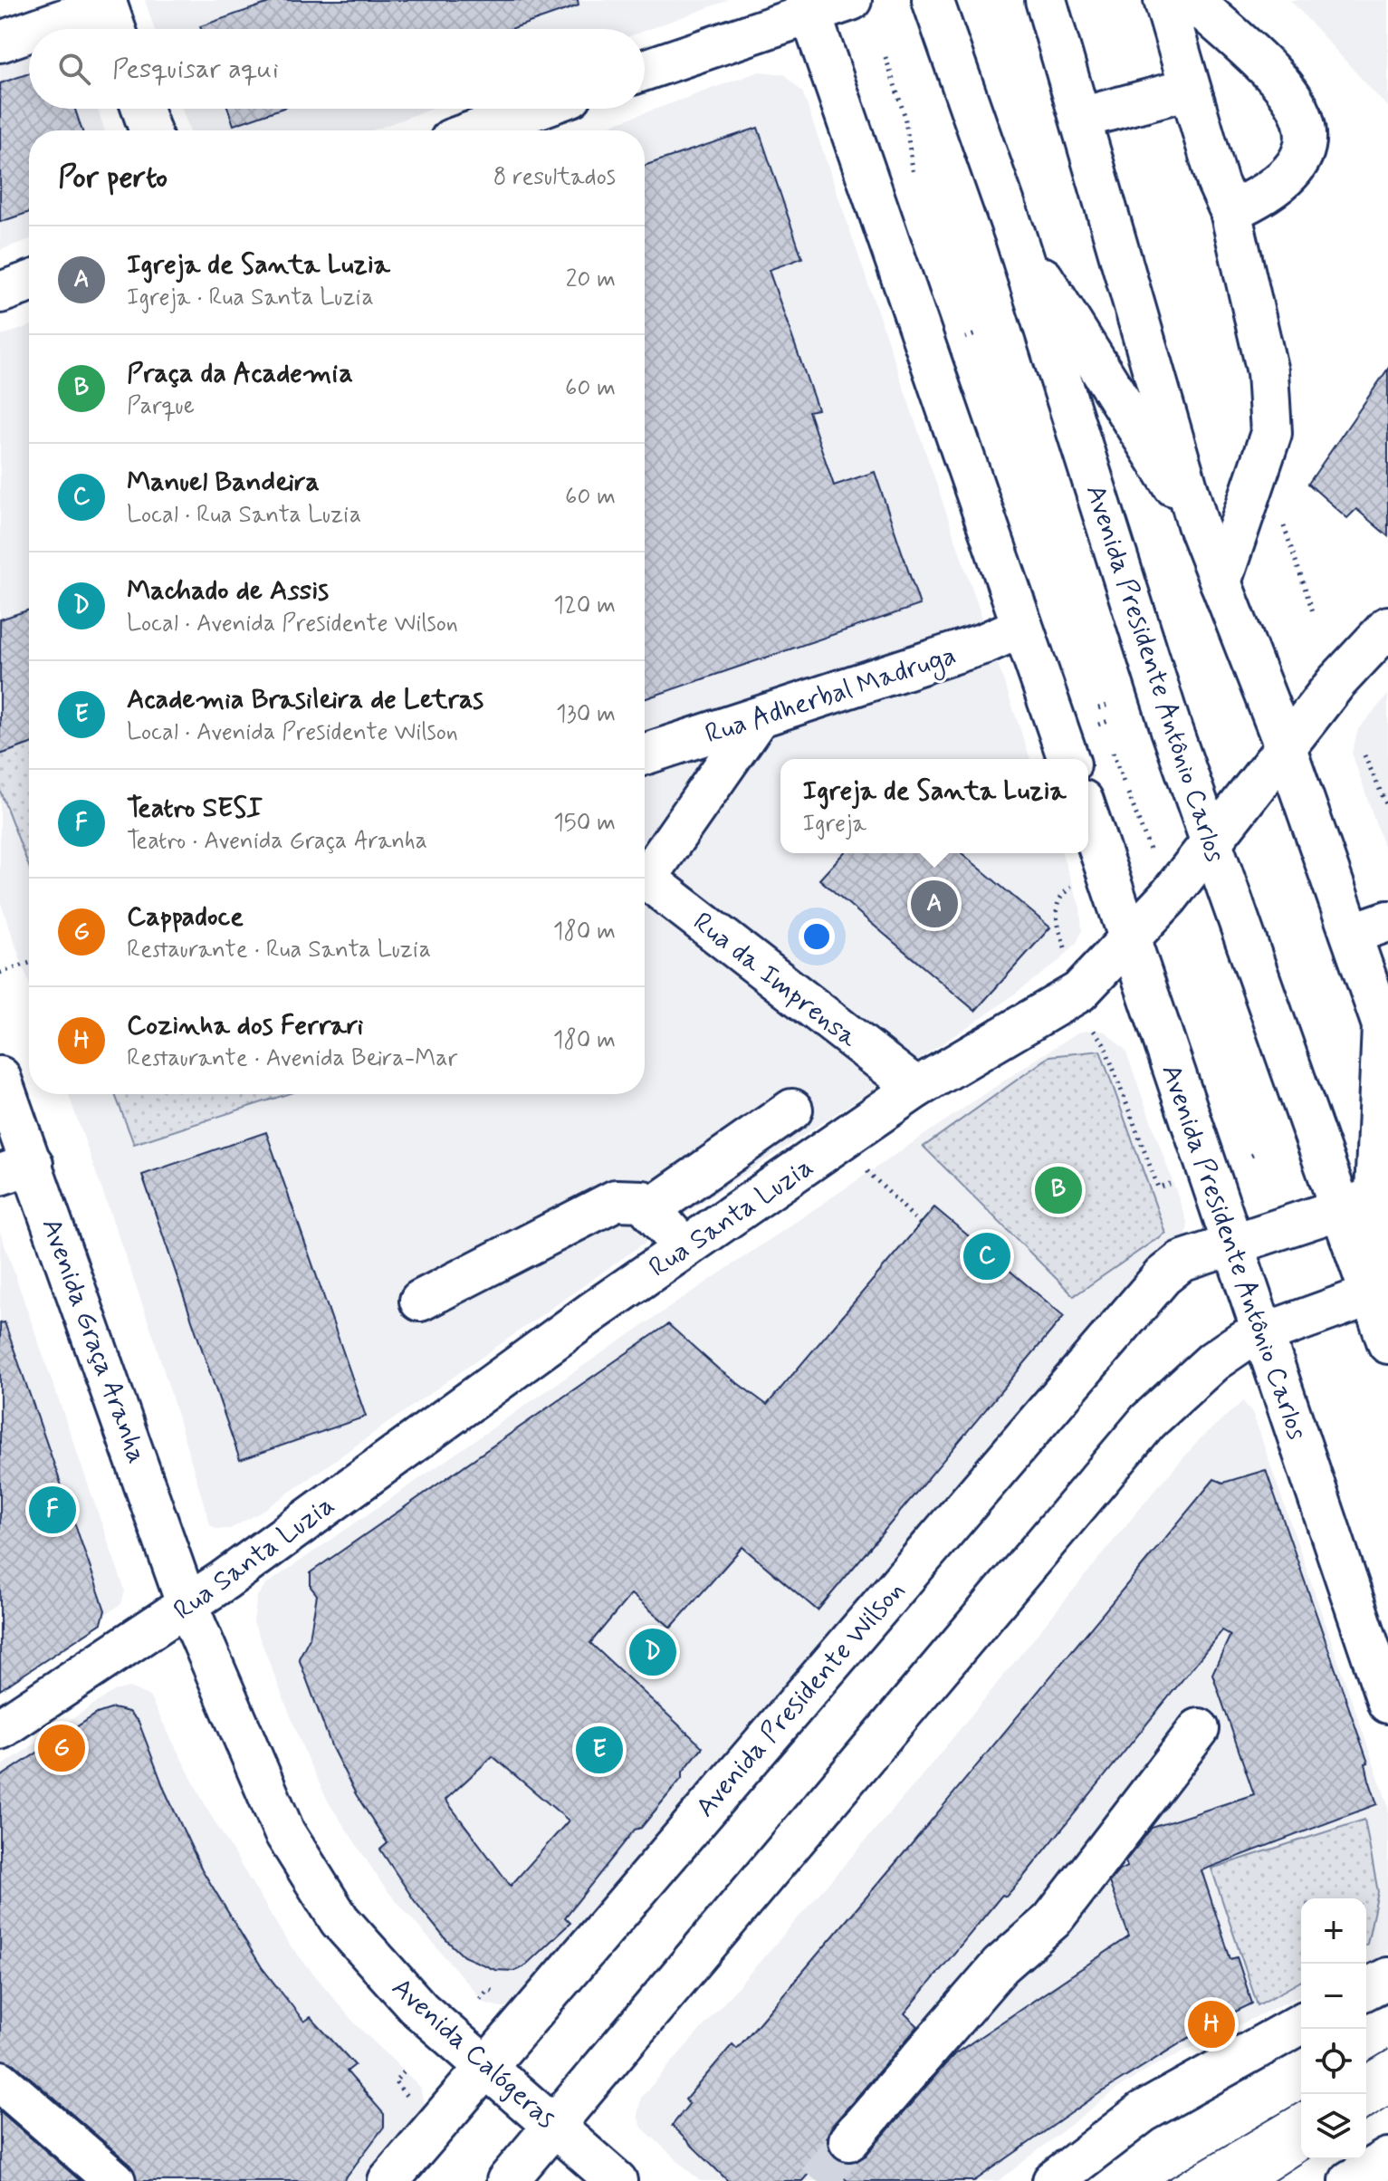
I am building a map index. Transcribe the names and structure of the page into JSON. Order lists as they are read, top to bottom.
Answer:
{
  "streets": {
    "main road": [
      "Avenida Presidente Antônio Carlos",
      "Rua Adherbal Madruga",
      "Rua da Imprensa",
      "Rua Santa Luzia",
      "Avenida Graça Aranha",
      "Avenida Presidente Wilson",
      "Avenida Calógeras"
    ]
  },
  "crossings": [
    ["Avenida Presidente Antônio Carlos", "Rua Santa Luzia"],
    ["Avenida Presidente Antônio Carlos", "Avenida Presidente Wilson"],
    ["Rua da Imprensa", "Rua Santa Luzia"],
    ["Rua Santa Luzia", "Avenida Graça Aranha"],
    ["Rua Santa Luzia", "Avenida Calógeras"],
    ["Avenida Graça Aranha", "Avenida Calógeras"],
    ["Avenida Presidente Wilson", "Avenida Calógeras"]
  ],
  "page": {
    "search": "Pesquisar aqui",
    "heading": ["Por perto", "8 resultados"],
    "list": [
      {
        "mark": "A",
        "name": "Igreja de Santa Luzia",
        "note": "Igreja · Rua Santa Luzia",
        "value": "20 m"
      },
      {
        "mark": "B",
        "name": "Praça da Academia",
        "note": "Parque",
        "value": "60 m"
      },
      {
        "mark": "C",
        "name": "Manuel Bandeira",
        "note": "Local · Rua Santa Luzia",
        "value": "60 m"
      },
      {
        "mark": "D",
        "name": "Machado de Assis",
        "note": "Local · Avenida Presidente Wilson",
        "value": "120 m"
      },
      {
        "mark": "E",
        "name": "Academia Brasileira de Letras",
        "note": "Local · Avenida Presidente Wilson",
        "value": "130 m"
      },
      {
        "mark": "F",
        "name": "Teatro SESI",
        "note": "Teatro · Avenida Graça Aranha",
        "value": "150 m"
      },
      {
        "mark": "G",
        "name": "Cappadoce",
        "note": "Restaurante · Rua Santa Luzia",
        "value": "180 m"
      },
      {
        "mark": "H",
        "name": "Cozinha dos Ferrari",
        "note": "Restaurante · Avenida Beira-Mar",
        "value": "180 m"
      }
    ],
    "popup": ["Igreja de Santa Luzia", "Igreja"],
    "pins": [
      "A",
      "B",
      "C",
      "F",
      "D",
      "G",
      "E",
      "H"
    ],
    "map_buttons": ["+", "−"]
  }
}
